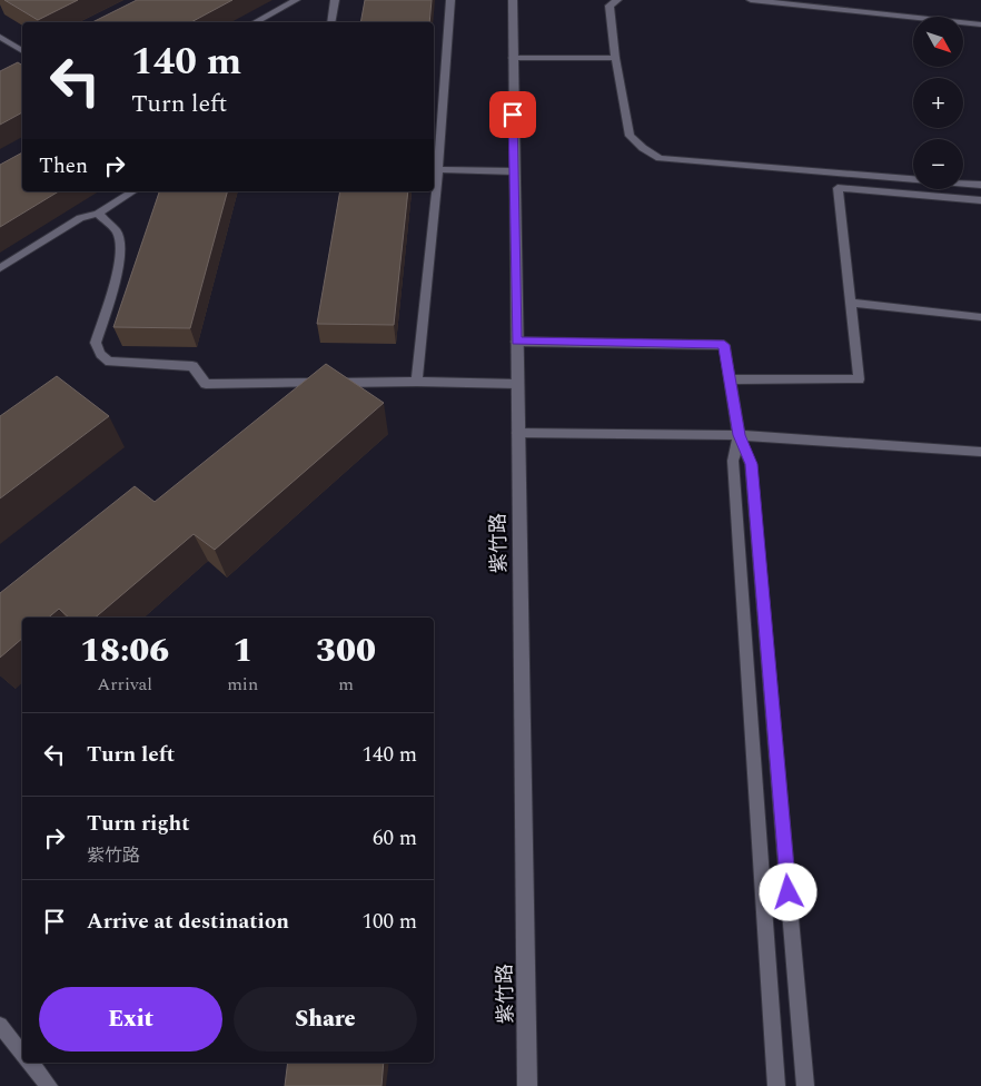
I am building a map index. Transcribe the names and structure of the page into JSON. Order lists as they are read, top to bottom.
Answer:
{
  "streets": {
    "street": ["紫竹路"]
  },
  "north": "bottom right",
  "page": {
    "map_buttons": ["+", "−"],
    "turn": ["140 m", "Turn left"],
    "then": "Then",
    "eta": [
      "18:06",
      "Arrival",
      "1",
      "min",
      "300",
      "m"
    ],
    "list": [
      {
        "name": "Turn left",
        "value": "140 m"
      },
      {
        "name": "Turn right",
        "note": "紫竹路",
        "value": "60 m"
      },
      {
        "name": "Arrive at destination",
        "value": "100 m"
      }
    ],
    "buttons": ["Exit", "Share"]
  }
}
